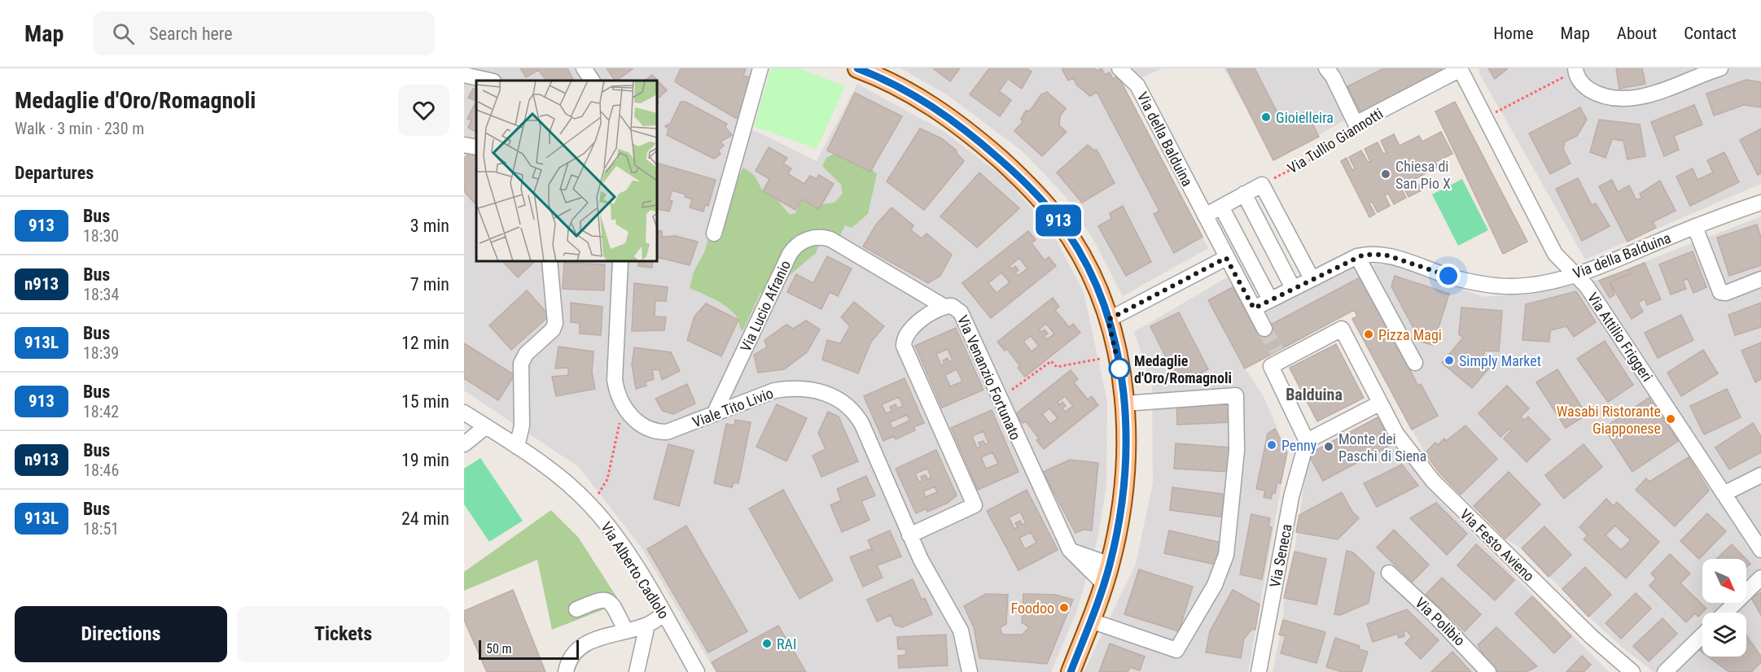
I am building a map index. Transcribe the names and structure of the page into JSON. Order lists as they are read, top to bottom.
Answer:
{
  "streets": {
    "street": [
      "Via della Balduina",
      "Via Tullio Giannotti",
      "Via Lucio Afranio",
      "Via Attilio Friggeri",
      "Via Venanzio Fortunato",
      "Viale Tito Livio",
      "Via Festo Avieno",
      "Via Seneca",
      "Via Alberto Cadlolo",
      "Via Polibio"
    ]
  },
  "crossings": [
    ["Via della Balduina", "Via Attilio Friggeri"],
    ["Via Tullio Giannotti", "Via Attilio Friggeri"],
    ["Via Lucio Afranio", "Via Venanzio Fortunato"],
    ["Via Lucio Afranio", "Viale Tito Livio"],
    ["Via Venanzio Fortunato", "Viale Tito Livio"],
    ["Via Festo Avieno", "Via Seneca"]
  ],
  "districts": ["Balduina"],
  "places": [
    "Gioielleira",
    "Chiesa di San Pio X",
    "Pizza Magi",
    "Simply Market",
    "Medaglie d'Oro/Romagnoli",
    "Wasabi Ristorante Giapponese",
    "Penny",
    "Monte dei Paschi di Siena",
    "Foodoo",
    "RAI"
  ],
  "lines": ["bus line 913"],
  "scale_bar": "50 m",
  "north": "bottom right",
  "page": {
    "header": "Map",
    "search": "Search here",
    "nav": [
      "Home",
      "Map",
      "About",
      "Contact"
    ],
    "heading": [
      ["Medaglie d'Oro/Romagnoli", "Walk · 3 min · 230 m"],
      "Departures"
    ],
    "on_map": "913",
    "list": [
      {
        "mark": "913",
        "name": "Bus",
        "note": "18:30",
        "value": "3 min"
      },
      {
        "mark": "n913",
        "name": "Bus",
        "note": "18:34",
        "value": "7 min"
      },
      {
        "mark": "913L",
        "name": "Bus",
        "note": "18:39",
        "value": "12 min"
      },
      {
        "mark": "913",
        "name": "Bus",
        "note": "18:42",
        "value": "15 min"
      },
      {
        "mark": "n913",
        "name": "Bus",
        "note": "18:46",
        "value": "19 min"
      },
      {
        "mark": "913L",
        "name": "Bus",
        "note": "18:51",
        "value": "24 min"
      }
    ],
    "buttons": ["Directions", "Tickets"],
    "scale": "50 m"
  }
}
